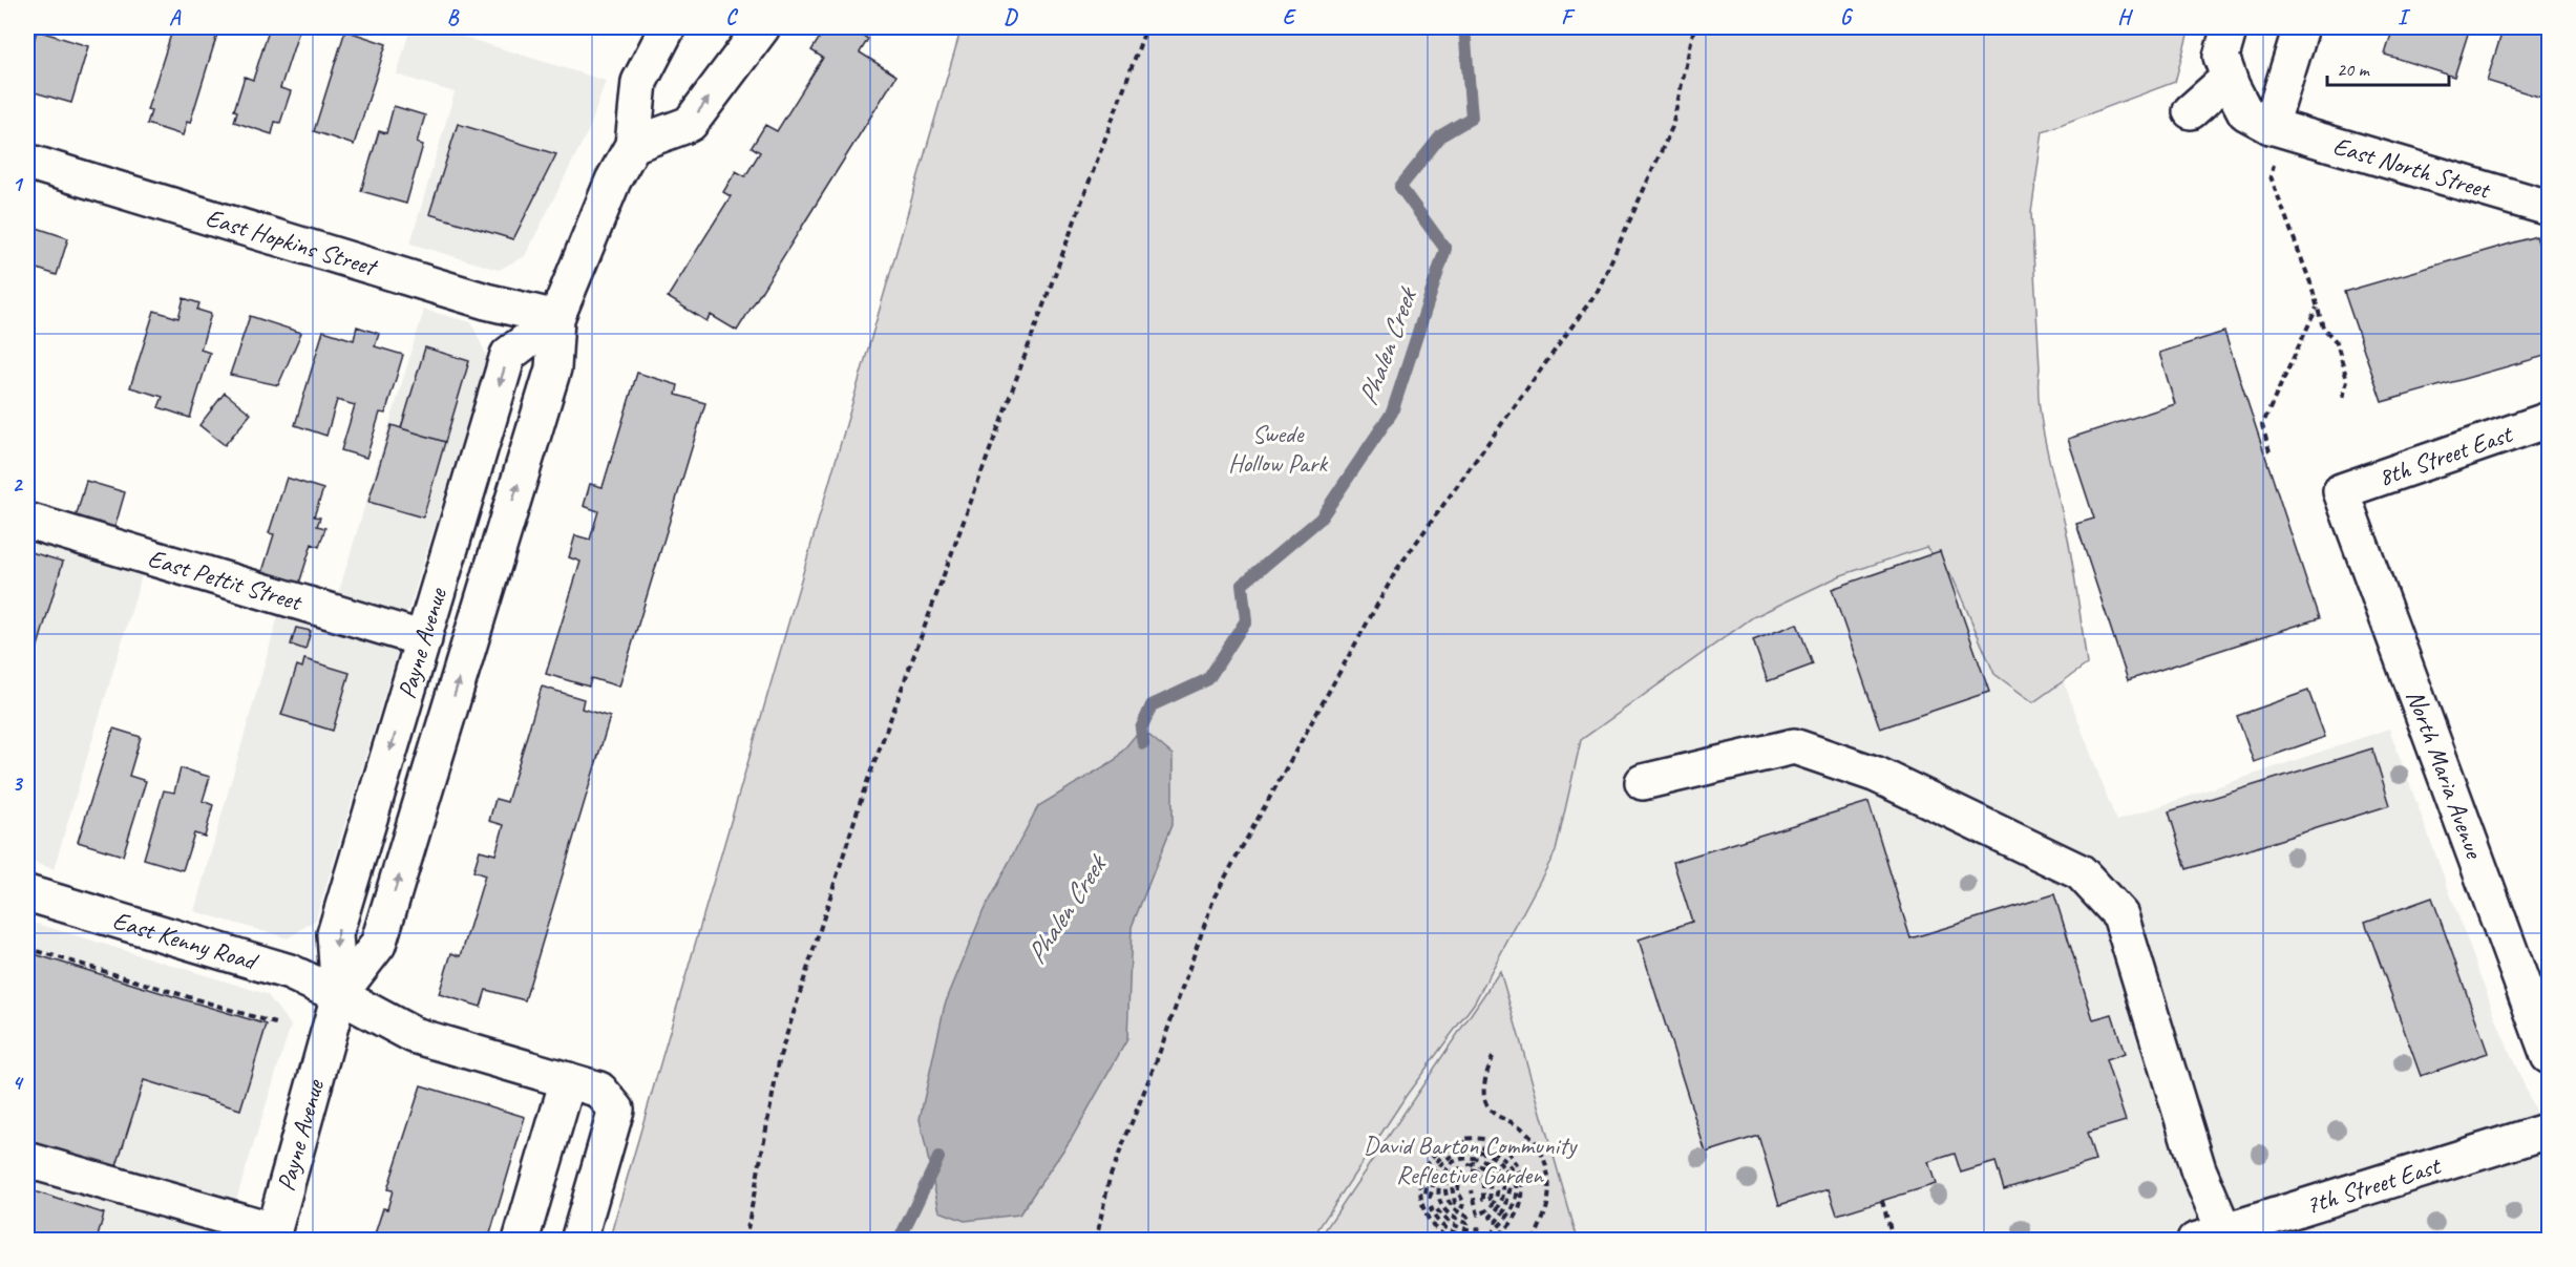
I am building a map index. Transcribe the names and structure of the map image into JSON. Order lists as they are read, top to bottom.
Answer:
{
  "streets": {
    "street": [
      "East North Street",
      "East Hopkins Street",
      "8th Street East",
      "East Pettit Street",
      "Payne Avenue",
      "North Maria Avenue",
      "East Kenny Road",
      "7th Street East"
    ]
  },
  "crossings": [
    ["East Hopkins Street", "Payne Avenue"],
    ["8th Street East", "North Maria Avenue"],
    ["East Pettit Street", "Payne Avenue"],
    ["Payne Avenue", "East Kenny Road"]
  ],
  "water": ["Phalen Creek"],
  "parks": ["Swede Hollow Park", "David Barton Community Reflective Garden"],
  "scale_bar": "20 m",
  "grid": {
    "columns": [
      "A",
      "B",
      "C",
      "D",
      "E",
      "F",
      "G",
      "H",
      "I"
    ],
    "rows": [
      "1",
      "2",
      "3",
      "4"
    ]
  }
}
